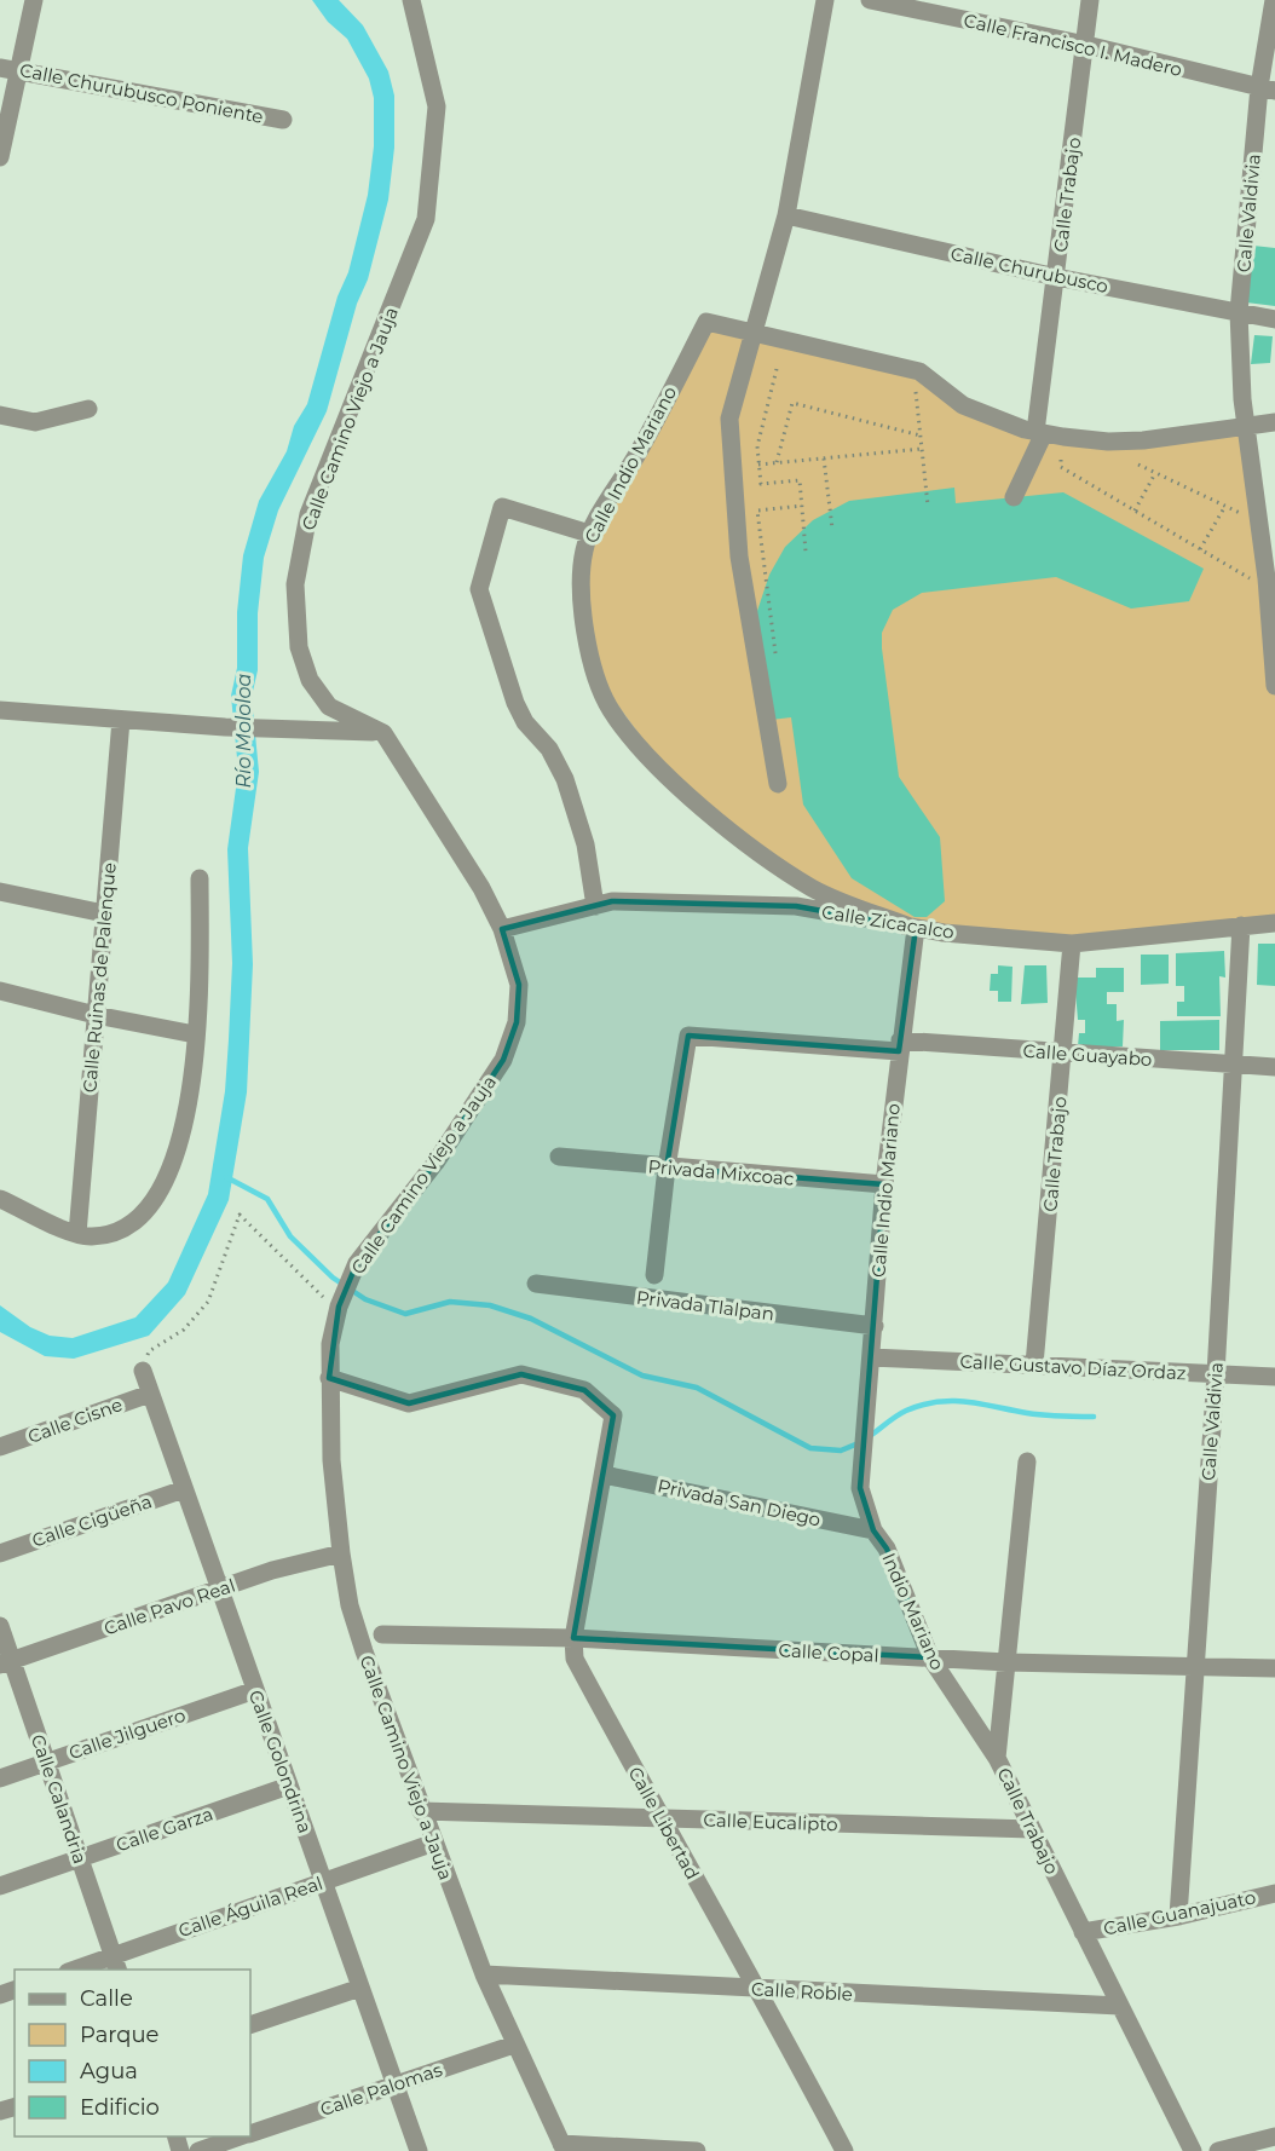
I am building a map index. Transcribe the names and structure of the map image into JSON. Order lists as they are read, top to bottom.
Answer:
{
  "streets": {
    "street": [
      "Calle Francisco I. Madero",
      "Calle Churubusco Poniente",
      "Calle Trabajo",
      "Calle Valdivia",
      "Calle Churubusco",
      "Calle Camino Viejo a Jauja",
      "Calle Indio Mariano",
      "Calle Zicacalco",
      "Calle Ruinas de Palenque",
      "Calle Guayabo",
      "Privada Mixcoac",
      "Privada Tlalpan",
      "Calle Gustavo Díaz Ordaz",
      "Calle Cisne",
      "Privada San Diego",
      "Calle Cigüeña",
      "Calle Pavo Real",
      "Indio Mariano",
      "Calle Copal",
      "Calle Jilguero",
      "Calle Golondrina",
      "Calle Calandria",
      "Calle Eucalipto",
      "Calle Libertad",
      "Calle Garza",
      "Calle Águila Real",
      "Calle Guanajuato",
      "Calle Roble",
      "Calle Palomas"
    ]
  },
  "crossings": [
    ["Calle Francisco I. Madero", "Calle Trabajo"],
    ["Calle Francisco I. Madero", "Calle Valdivia"],
    ["Calle Trabajo", "Calle Churubusco"],
    ["Calle Trabajo", "Calle Zicacalco"],
    ["Calle Trabajo", "Calle Guayabo"],
    ["Calle Trabajo", "Calle Gustavo Díaz Ordaz"],
    ["Calle Trabajo", "Indio Mariano"],
    ["Calle Trabajo", "Calle Copal"],
    ["Calle Trabajo", "Calle Eucalipto"],
    ["Calle Trabajo", "Calle Guanajuato"],
    ["Calle Trabajo", "Calle Roble"],
    ["Calle Valdivia", "Calle Churubusco"],
    ["Calle Valdivia", "Calle Zicacalco"],
    ["Calle Valdivia", "Calle Guayabo"],
    ["Calle Valdivia", "Calle Gustavo Díaz Ordaz"],
    ["Calle Valdivia", "Calle Copal"],
    ["Calle Valdivia", "Calle Guanajuato"],
    ["Calle Camino Viejo a Jauja", "Calle Zicacalco"],
    ["Calle Camino Viejo a Jauja", "Calle Pavo Real"],
    ["Calle Camino Viejo a Jauja", "Calle Eucalipto"],
    ["Calle Camino Viejo a Jauja", "Calle Libertad"],
    ["Calle Camino Viejo a Jauja", "Calle Águila Real"],
    ["Calle Camino Viejo a Jauja", "Calle Roble"],
    ["Calle Camino Viejo a Jauja", "Calle Palomas"],
    ["Calle Indio Mariano", "Calle Zicacalco"],
    ["Calle Indio Mariano", "Calle Guayabo"],
    ["Calle Indio Mariano", "Privada Mixcoac"],
    ["Calle Indio Mariano", "Privada Tlalpan"],
    ["Calle Indio Mariano", "Calle Gustavo Díaz Ordaz"],
    ["Calle Indio Mariano", "Indio Mariano"],
    ["Calle Guayabo", "Privada Mixcoac"],
    ["Calle Cisne", "Calle Golondrina"],
    ["Privada San Diego", "Indio Mariano"],
    ["Privada San Diego", "Calle Libertad"],
    ["Calle Cigüeña", "Calle Golondrina"],
    ["Calle Pavo Real", "Calle Golondrina"],
    ["Calle Pavo Real", "Calle Calandria"],
    ["Indio Mariano", "Calle Copal"],
    ["Calle Copal", "Calle Libertad"],
    ["Calle Jilguero", "Calle Golondrina"],
    ["Calle Jilguero", "Calle Calandria"],
    ["Calle Golondrina", "Calle Garza"],
    ["Calle Golondrina", "Calle Águila Real"],
    ["Calle Golondrina", "Calle Palomas"],
    ["Calle Calandria", "Calle Garza"],
    ["Calle Calandria", "Calle Águila Real"],
    ["Calle Eucalipto", "Calle Libertad"],
    ["Calle Libertad", "Calle Roble"]
  ],
  "water": ["Río Mololoa"],
  "legend": [
    "Calle",
    "Parque",
    "Agua",
    "Edificio"
  ]
}
